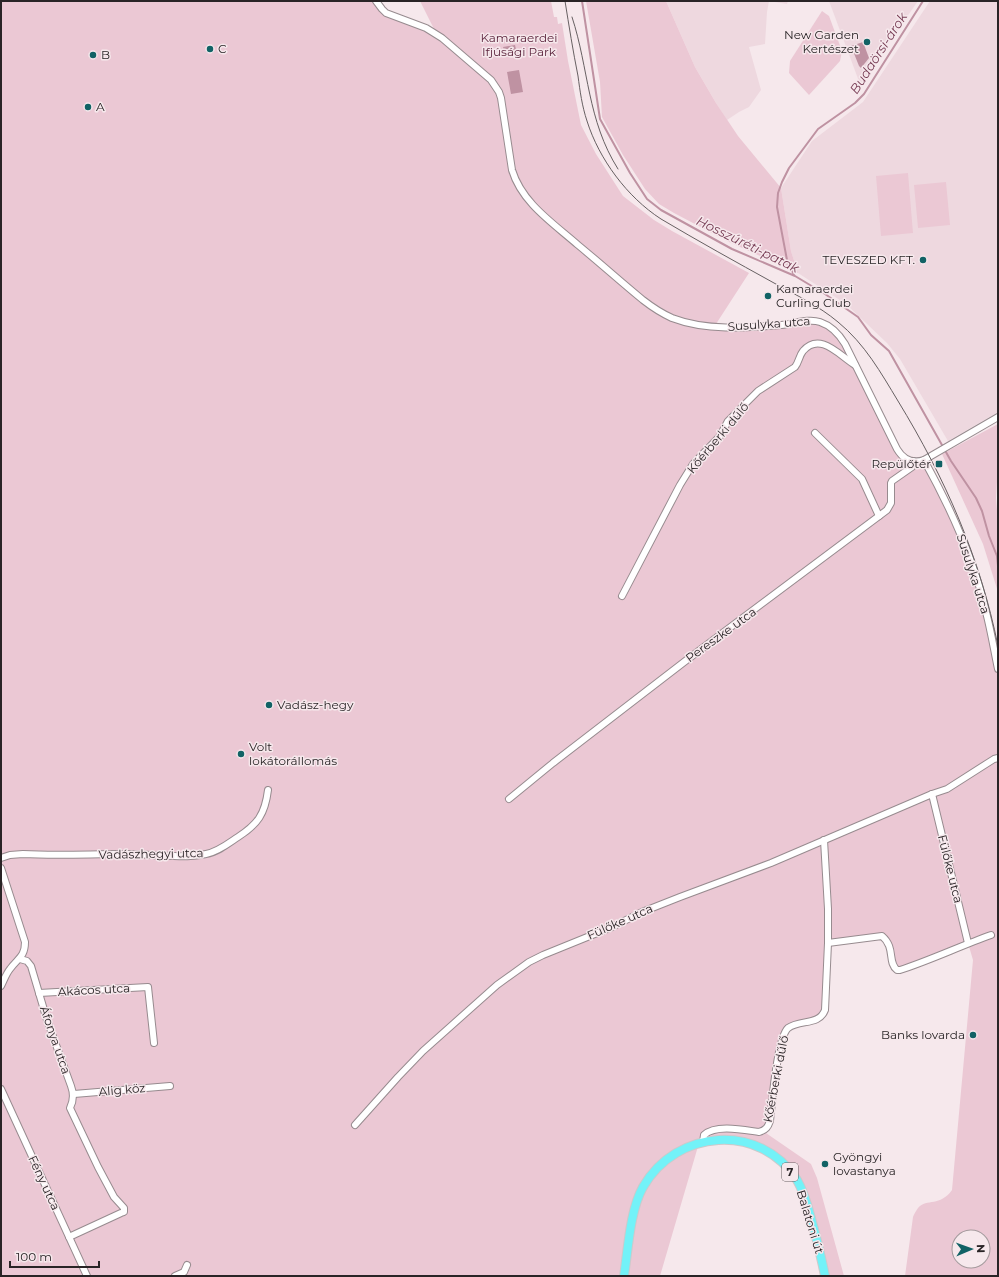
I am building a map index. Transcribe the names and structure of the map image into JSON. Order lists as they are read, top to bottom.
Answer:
{
  "streets": {
    "main road": ["7", "Balatoni út"],
    "street": [
      "Susulyka utca",
      "Kőérberki dűlő",
      "Pereszke utca",
      "Vadászhegyi utca",
      "Fülőke utca",
      "Akácos utca",
      "Áfonya utca",
      "Alig köz",
      "Fény utca"
    ]
  },
  "crossings": [
    ["Susulyka utca", "Kőérberki dűlő"],
    ["Susulyka utca", "Pereszke utca"],
    ["Kőérberki dűlő", "Fülőke utca"],
    ["Kőérberki dűlő", "Balatoni út"],
    ["Akácos utca", "Áfonya utca"],
    ["Áfonya utca", "Alig köz"],
    ["Áfonya utca", "Fény utca"]
  ],
  "water": ["Budaörsi-árok", "Hosszúréti-patak"],
  "parks": ["Kamaraerdei Ifjúsági Park"],
  "places": {
    "other": [
      "New Garden Kertészet",
      "C",
      "B",
      "A",
      "TEVESZED KFT.",
      "Kamaraerdei Curling Club",
      "Vadász-hegy",
      "Volt lokátorállomás",
      "Banks lovarda",
      "Gyöngyi lovastanya"
    ],
    "transit": ["Repülőtér"]
  },
  "scale_bar": "100 m",
  "north": "right"
}
